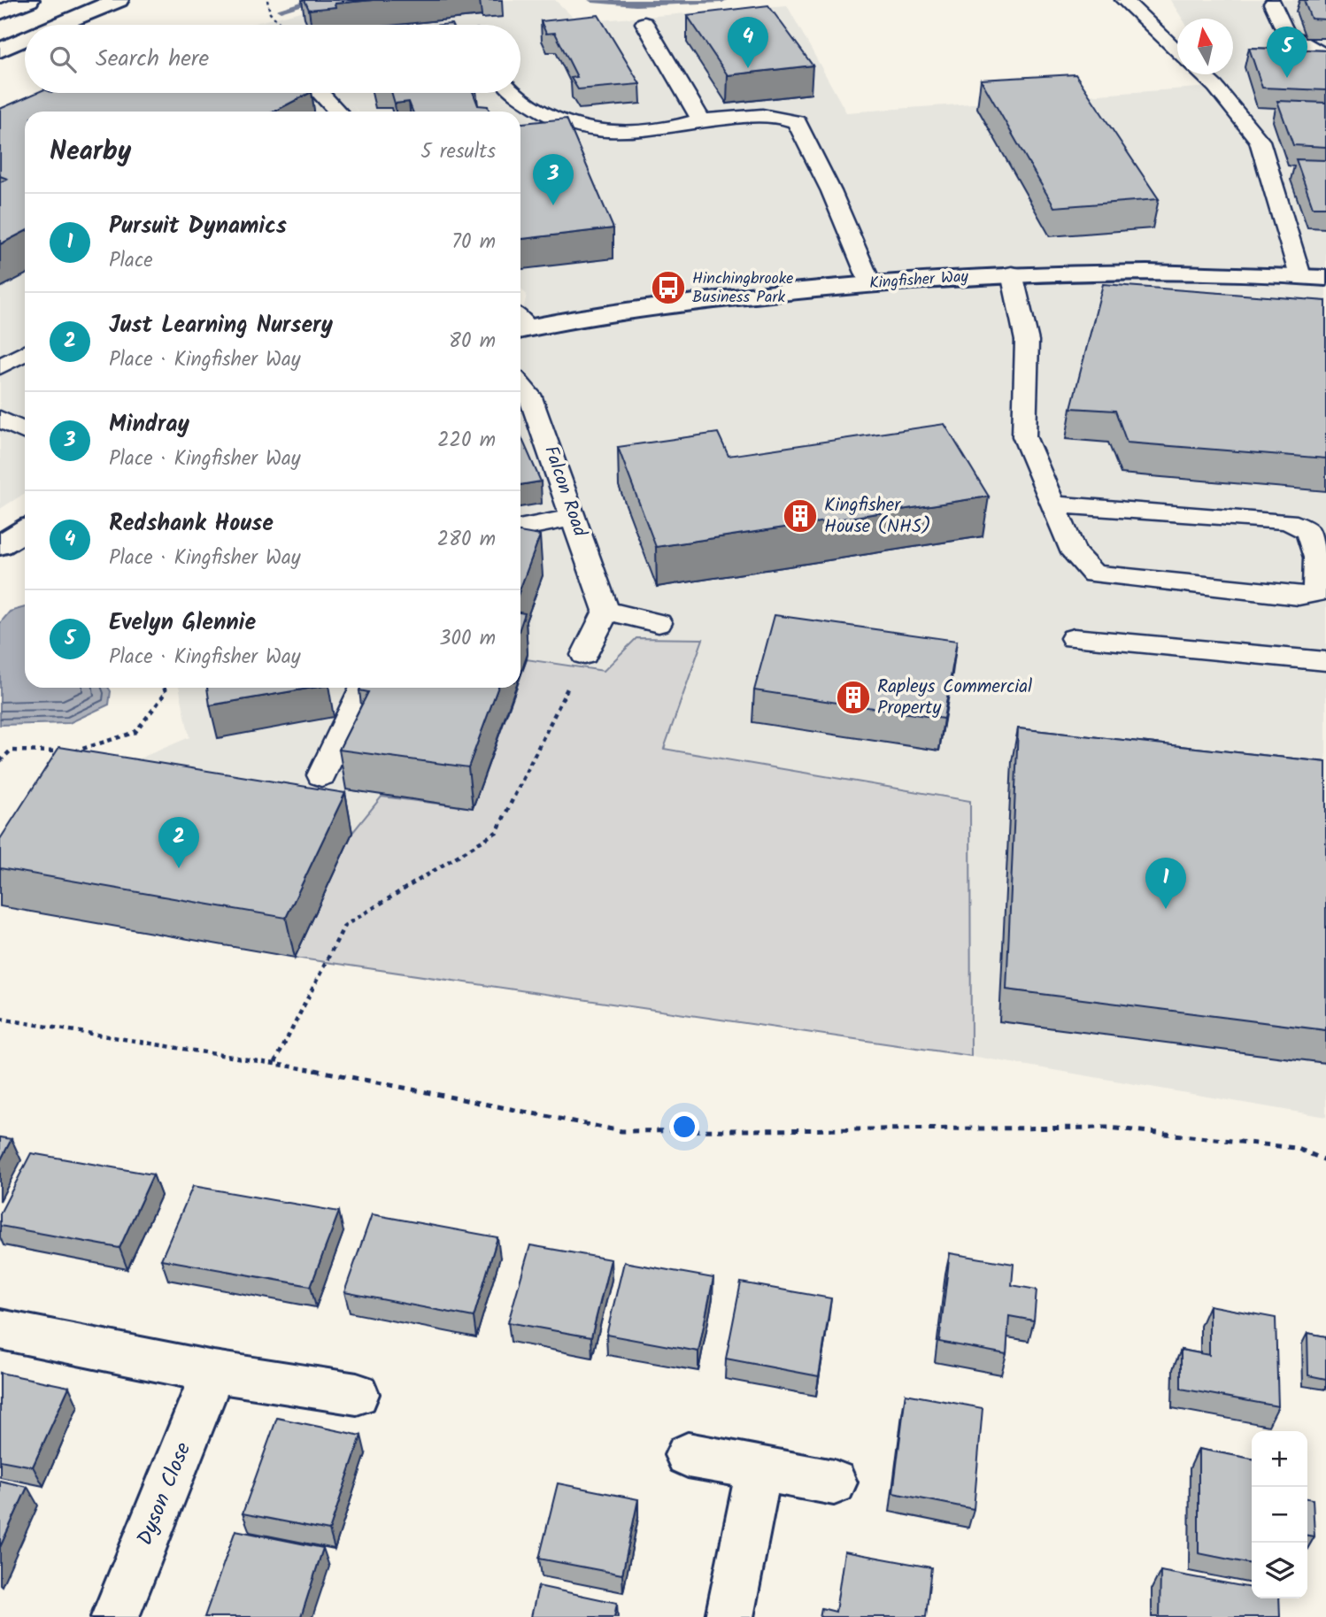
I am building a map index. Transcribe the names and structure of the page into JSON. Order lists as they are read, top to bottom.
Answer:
{
  "streets": {
    "main road": ["Kingfisher Way", "Dyson Close"],
    "lane": ["Falcon Road"]
  },
  "places": {
    "bus stop": ["Hinchingbrooke Business Park"],
    "building": ["Kingfisher House (NHS)", "Rapleys Commercial Property"]
  },
  "north": "top",
  "page": {
    "pins": [
      "4",
      "5",
      "3",
      "2",
      "1"
    ],
    "search": "Search here",
    "heading": ["Nearby", "5 results"],
    "list": [
      {
        "mark": "1",
        "name": "Pursuit Dynamics",
        "note": "Place",
        "value": "70 m"
      },
      {
        "mark": "2",
        "name": "Just Learning Nursery",
        "note": "Place · Kingfisher Way",
        "value": "80 m"
      },
      {
        "mark": "3",
        "name": "Mindray",
        "note": "Place · Kingfisher Way",
        "value": "220 m"
      },
      {
        "mark": "4",
        "name": "Redshank House",
        "note": "Place · Kingfisher Way",
        "value": "280 m"
      },
      {
        "mark": "5",
        "name": "Evelyn Glennie",
        "note": "Place · Kingfisher Way",
        "value": "300 m"
      }
    ],
    "map_buttons": ["+", "−"]
  }
}
